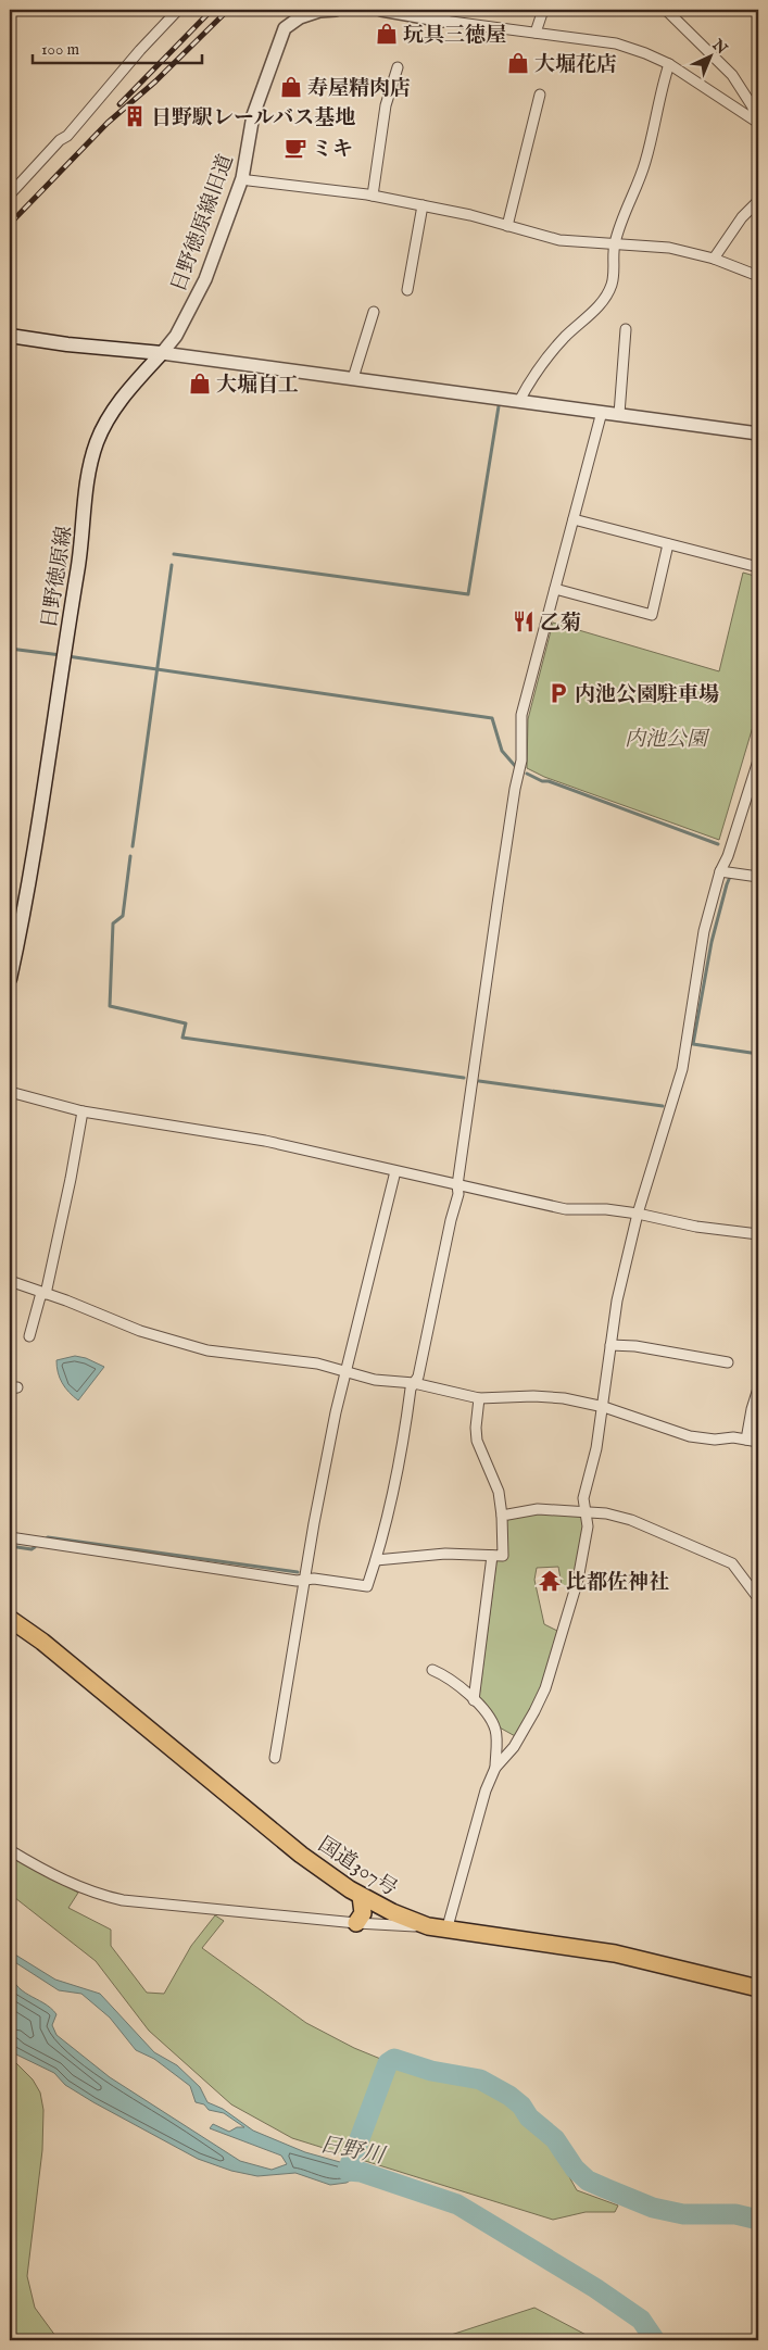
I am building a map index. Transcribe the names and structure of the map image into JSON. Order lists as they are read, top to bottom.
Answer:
{
  "streets": {
    "highway": ["国道307号"],
    "main road": ["日野徳原線"],
    "street": ["日野徳原線旧道"]
  },
  "crossings": [
    ["日野徳原線旧道", "日野徳原線"]
  ],
  "water": ["日野川"],
  "parks": ["内池公園"],
  "places": {
    "shop": [
      "玩具三徳屋",
      "大堀花店",
      "寿屋精肉店",
      "大堀自工"
    ],
    "building": ["日野駅レールバス基地"],
    "cafe": ["ミキ"],
    "restaurant": ["乙菊"],
    "parking": ["内池公園駐車場"],
    "temple": ["比都佐神社"]
  },
  "scale_bar": "100 m",
  "north": "top right"
}
